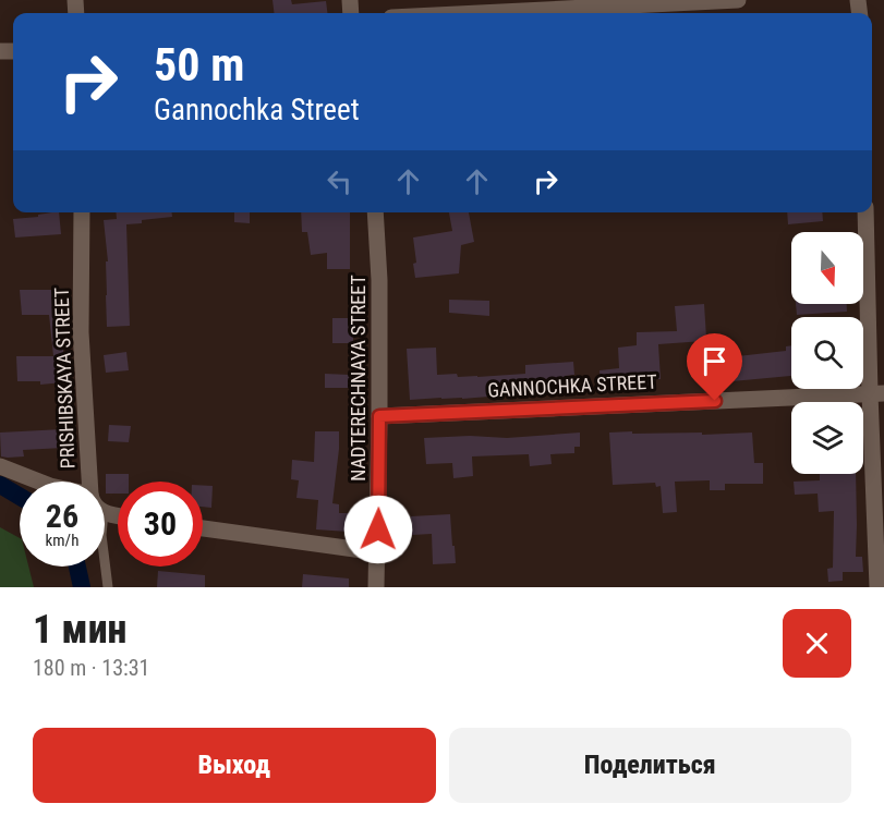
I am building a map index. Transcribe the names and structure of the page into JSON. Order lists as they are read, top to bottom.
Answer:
{
  "streets": {
    "street": ["PRISHIBSKAYA STREET", "NADTERECHNAYA STREET", "GANNOCHKA STREET"]
  },
  "crossings": [
    ["NADTERECHNAYA STREET", "GANNOCHKA STREET"]
  ],
  "north": "bottom",
  "page": {
    "turn": ["50 m", "Gannochka Street"],
    "speed": "26 km/h",
    "limit": "30",
    "heading": ["1 мин", "180 m · 13:31"],
    "buttons": ["Выход", "Поделиться"]
  }
}
